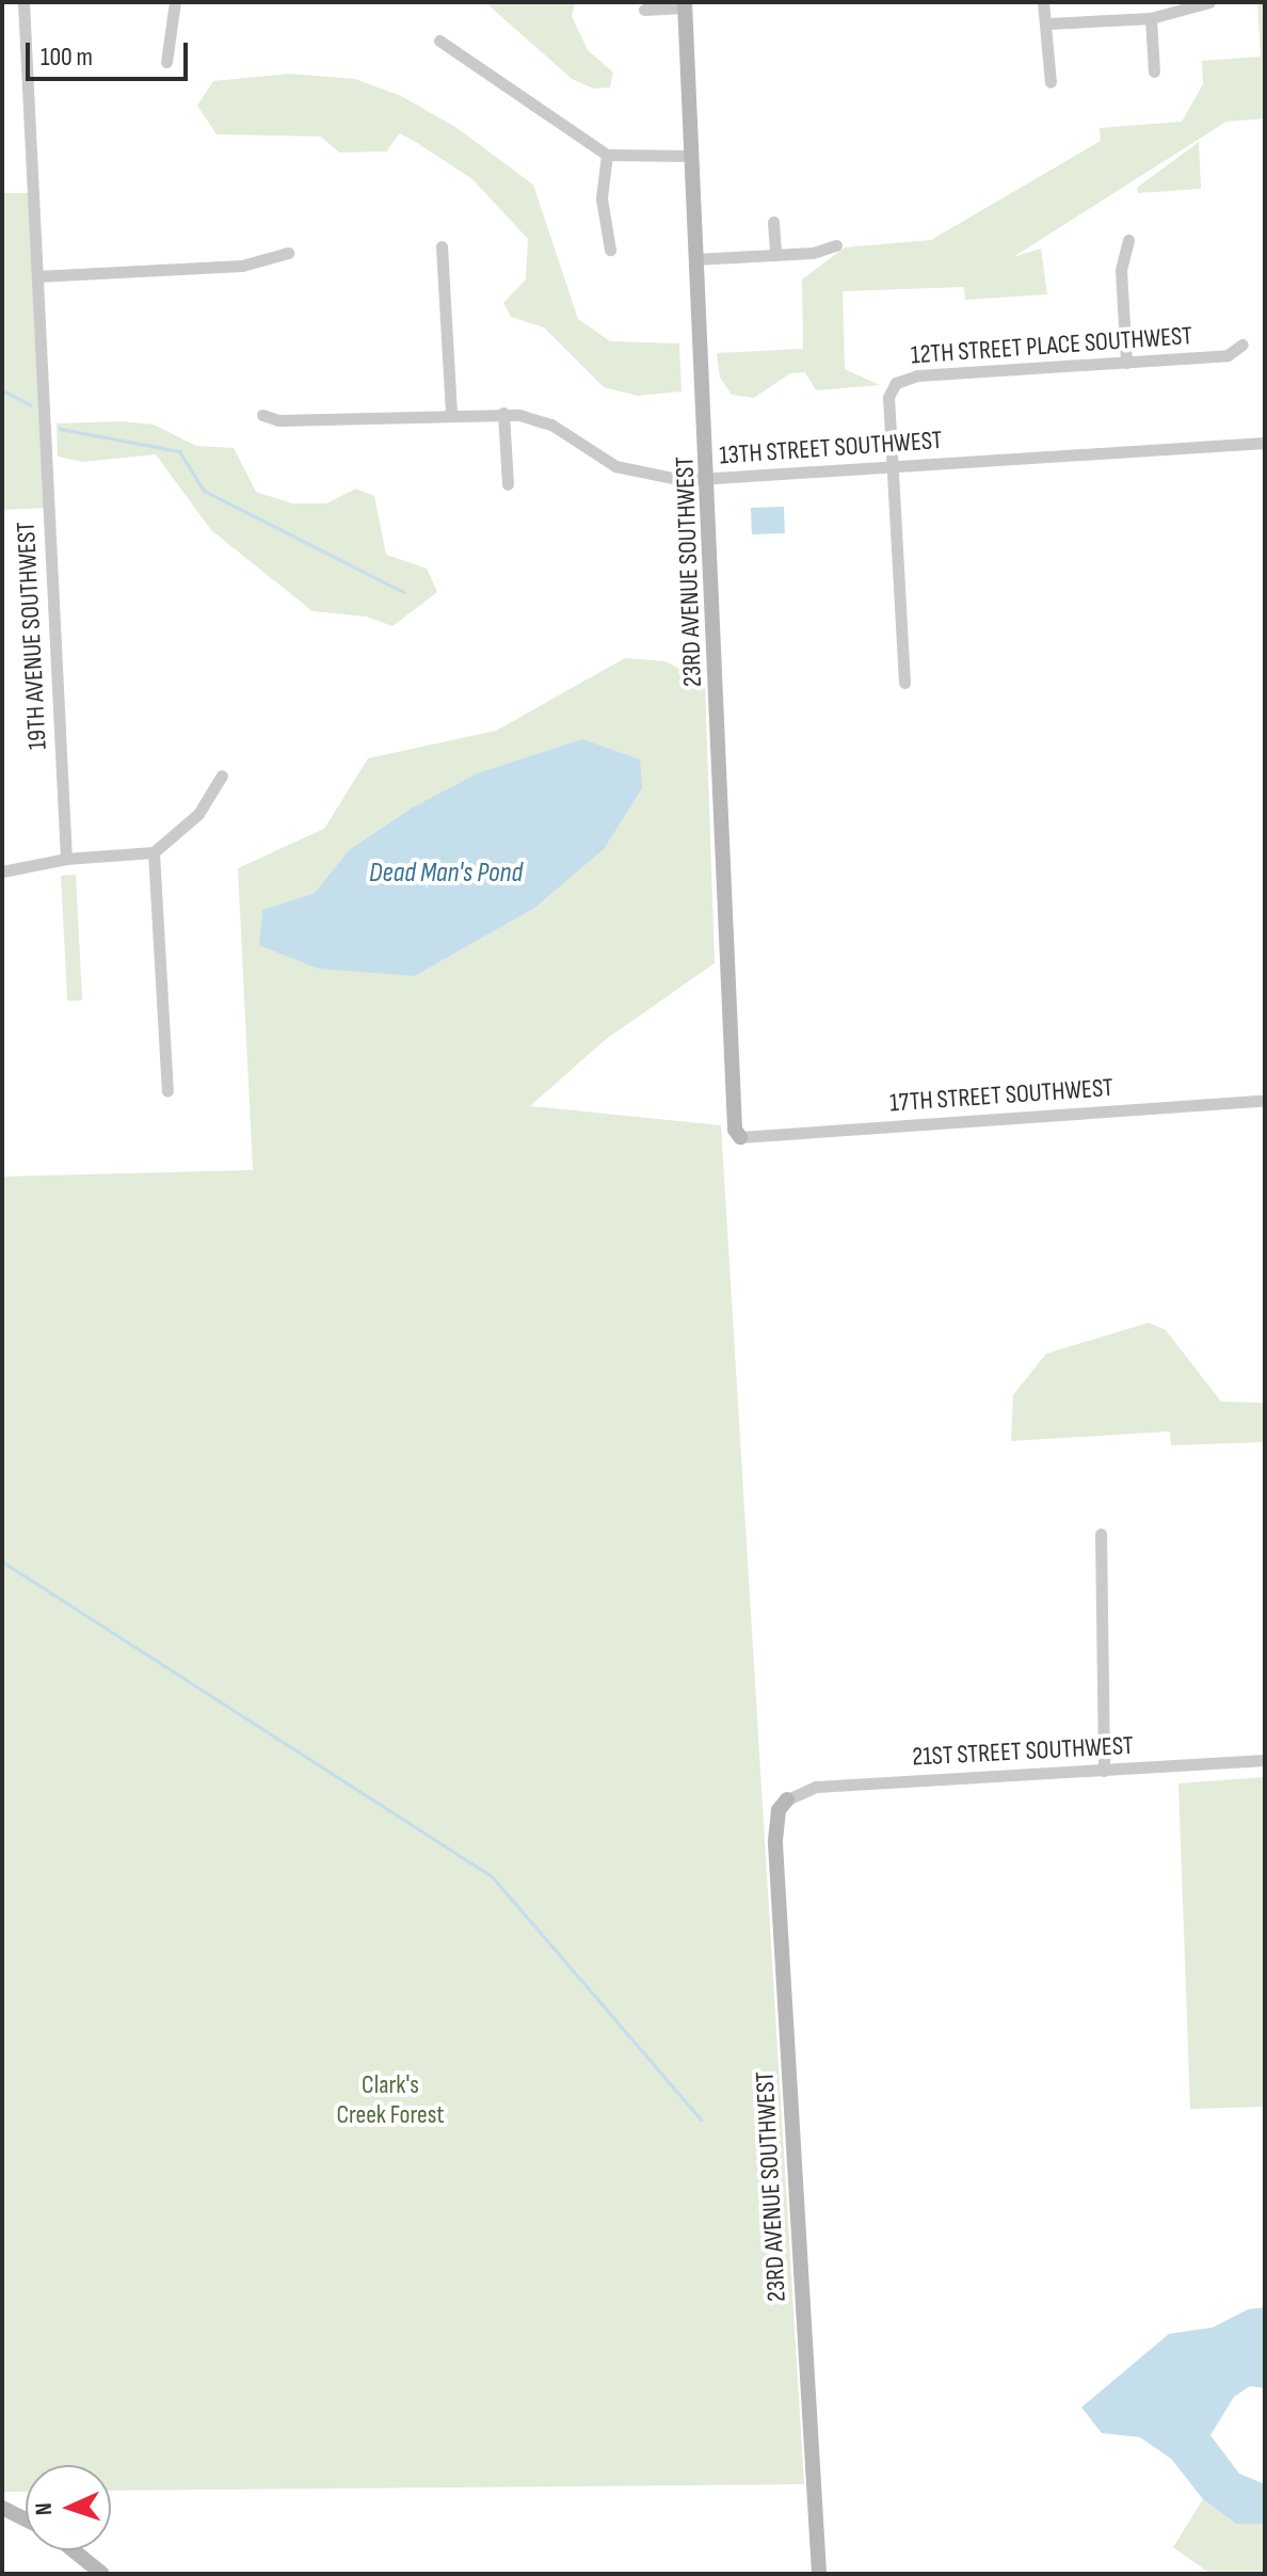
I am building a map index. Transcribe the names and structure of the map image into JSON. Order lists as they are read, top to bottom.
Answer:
{
  "streets": {
    "street": [
      "12TH STREET PLACE SOUTHWEST",
      "13TH STREET SOUTHWEST",
      "23RD AVENUE SOUTHWEST",
      "19TH AVENUE SOUTHWEST",
      "17TH STREET SOUTHWEST",
      "21ST STREET SOUTHWEST"
    ]
  },
  "crossings": [
    ["12TH STREET PLACE SOUTHWEST", "13TH STREET SOUTHWEST"],
    ["13TH STREET SOUTHWEST", "23RD AVENUE SOUTHWEST"],
    ["23RD AVENUE SOUTHWEST", "17TH STREET SOUTHWEST"],
    ["23RD AVENUE SOUTHWEST", "21ST STREET SOUTHWEST"]
  ],
  "water": ["Dead Man's Pond"],
  "parks": ["Clark's Creek Forest"],
  "scale_bar": "100 m",
  "north": "left"
}
